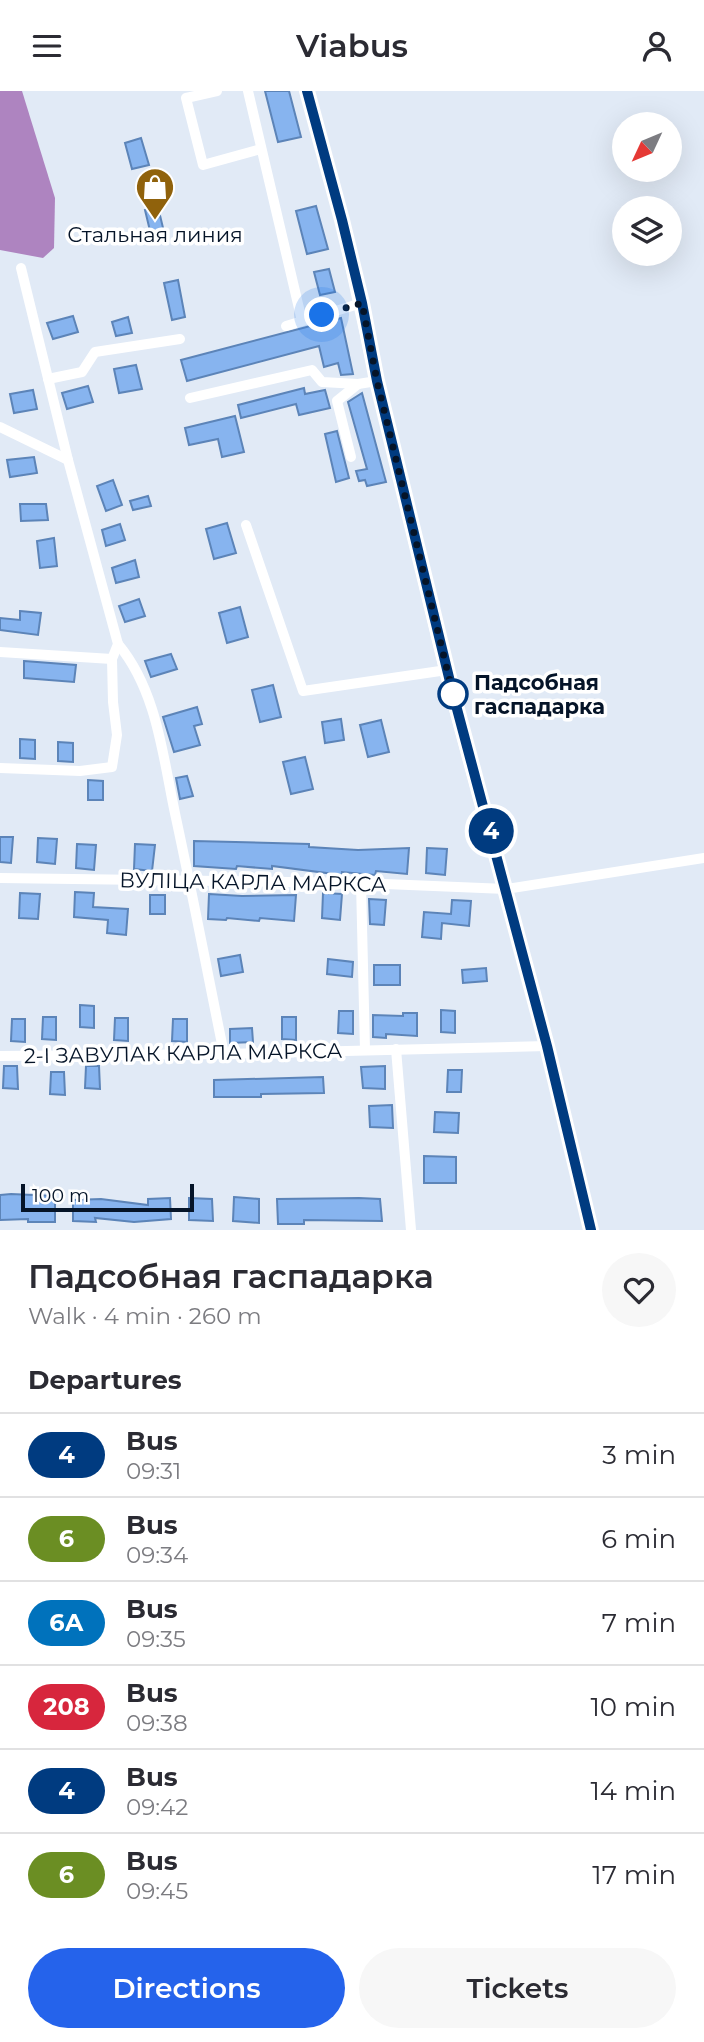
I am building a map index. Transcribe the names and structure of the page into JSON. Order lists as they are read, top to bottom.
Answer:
{
  "streets": {
    "street": ["ВУЛІЦА КАРЛА МАРКСА", "2-І ЗАВУЛАК КАРЛА МАРКСА"]
  },
  "crossings": [
    ["ВУЛІЦА КАРЛА МАРКСА", "2-І ЗАВУЛАК КАРЛА МАРКСА"]
  ],
  "places": {
    "shop": ["Стальная линия"],
    "other": ["Падсобная гаспадарка"]
  },
  "lines": ["bus line 4"],
  "scale_bar": "100 m",
  "north": "bottom left",
  "page": {
    "header": "Viabus",
    "on_map": "4",
    "scale": "100 m",
    "heading": [
      ["Падсобная гаспадарка", "Walk · 4 min · 260 m"],
      "Departures"
    ],
    "list": [
      {
        "mark": "4",
        "name": "Bus",
        "note": "09:31",
        "value": "3 min"
      },
      {
        "mark": "6",
        "name": "Bus",
        "note": "09:34",
        "value": "6 min"
      },
      {
        "mark": "6А",
        "name": "Bus",
        "note": "09:35",
        "value": "7 min"
      },
      {
        "mark": "208",
        "name": "Bus",
        "note": "09:38",
        "value": "10 min"
      },
      {
        "mark": "4",
        "name": "Bus",
        "note": "09:42",
        "value": "14 min"
      },
      {
        "mark": "6",
        "name": "Bus",
        "note": "09:45",
        "value": "17 min"
      }
    ],
    "buttons": ["Directions", "Tickets"]
  }
}
